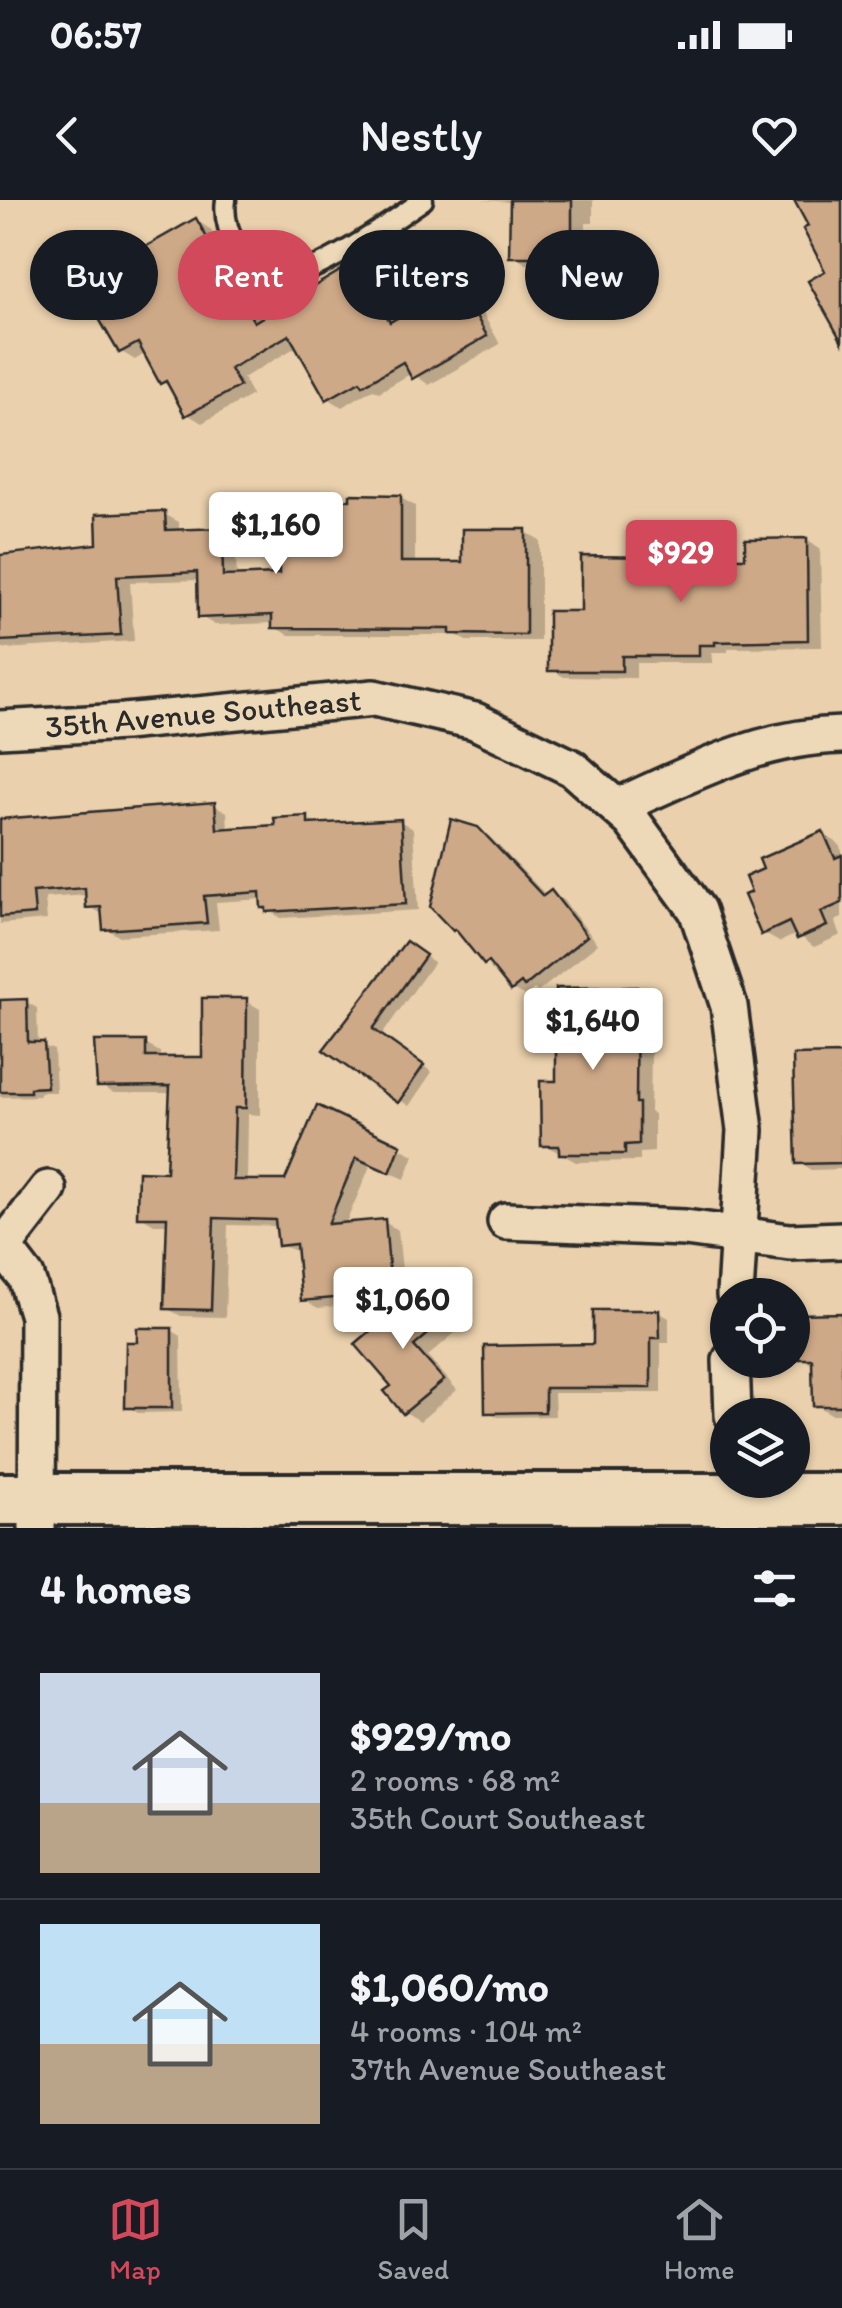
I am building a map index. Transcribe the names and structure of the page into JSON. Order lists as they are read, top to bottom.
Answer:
{
  "streets": {
    "street": ["35th Avenue Southeast"]
  },
  "page": {
    "status": "06:57",
    "header": "Nestly",
    "chip": [
      "Buy",
      "Rent",
      "Filters",
      "New"
    ],
    "price": [
      "$1,160",
      "$929",
      "$1,640",
      "$1,060"
    ],
    "heading": "4 homes",
    "list": [
      {
        "name": "$929/mo",
        "note": "2 rooms · 68 m² · 35th Court Southeast"
      },
      {
        "name": "$1,060/mo",
        "note": "4 rooms · 104 m² · 37th Avenue Southeast"
      }
    ],
    "tabs": ["Map", "Saved", "Home"]
  }
}
